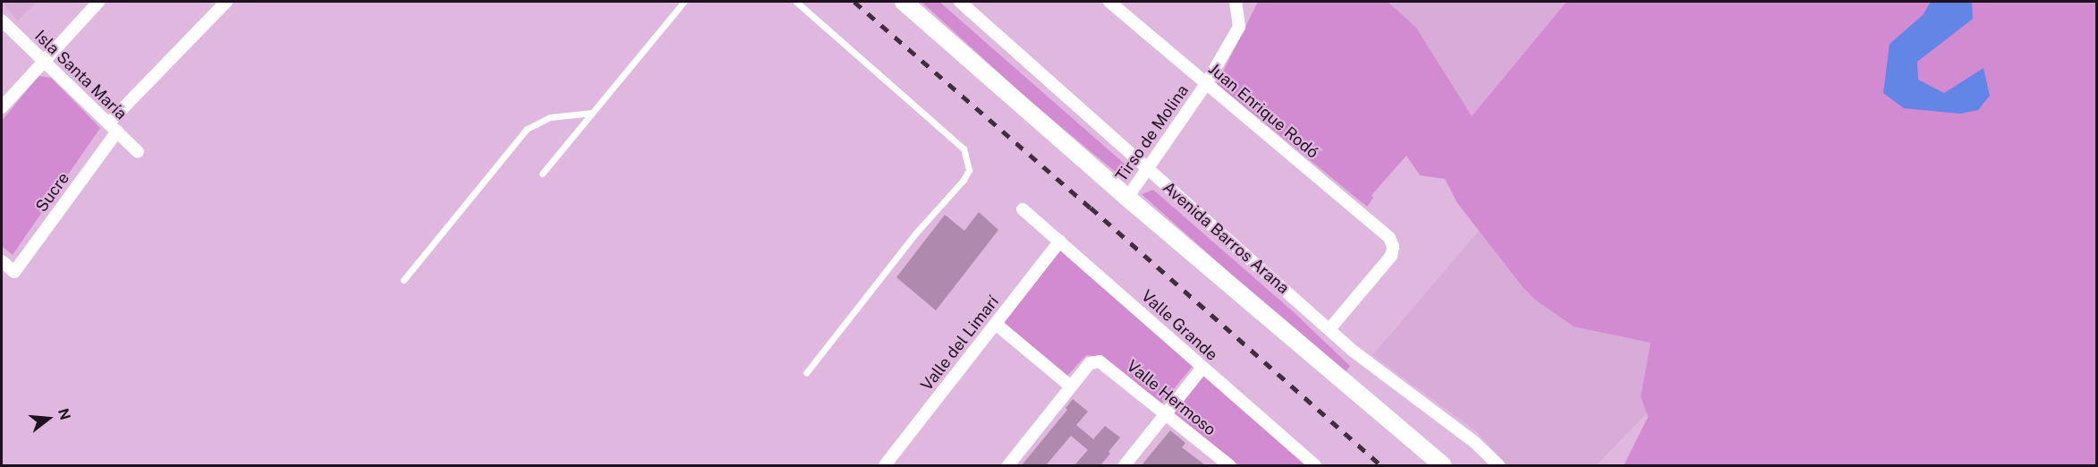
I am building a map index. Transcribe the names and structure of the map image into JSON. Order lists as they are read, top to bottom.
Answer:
{
  "streets": {
    "main road": ["Avenida Barros Arana"],
    "street": [
      "Isla Santa María",
      "Juan Enrique Rodó",
      "Tirso de Molina",
      "Sucre",
      "Valle Grande",
      "Valle del Limarí",
      "Valle Hermoso"
    ]
  },
  "crossings": [
    ["Isla Santa María", "Sucre"],
    ["Juan Enrique Rodó", "Tirso de Molina"],
    ["Juan Enrique Rodó", "Avenida Barros Arana"],
    ["Tirso de Molina", "Avenida Barros Arana"],
    ["Valle Grande", "Valle del Limarí"]
  ],
  "north": "right"
}
